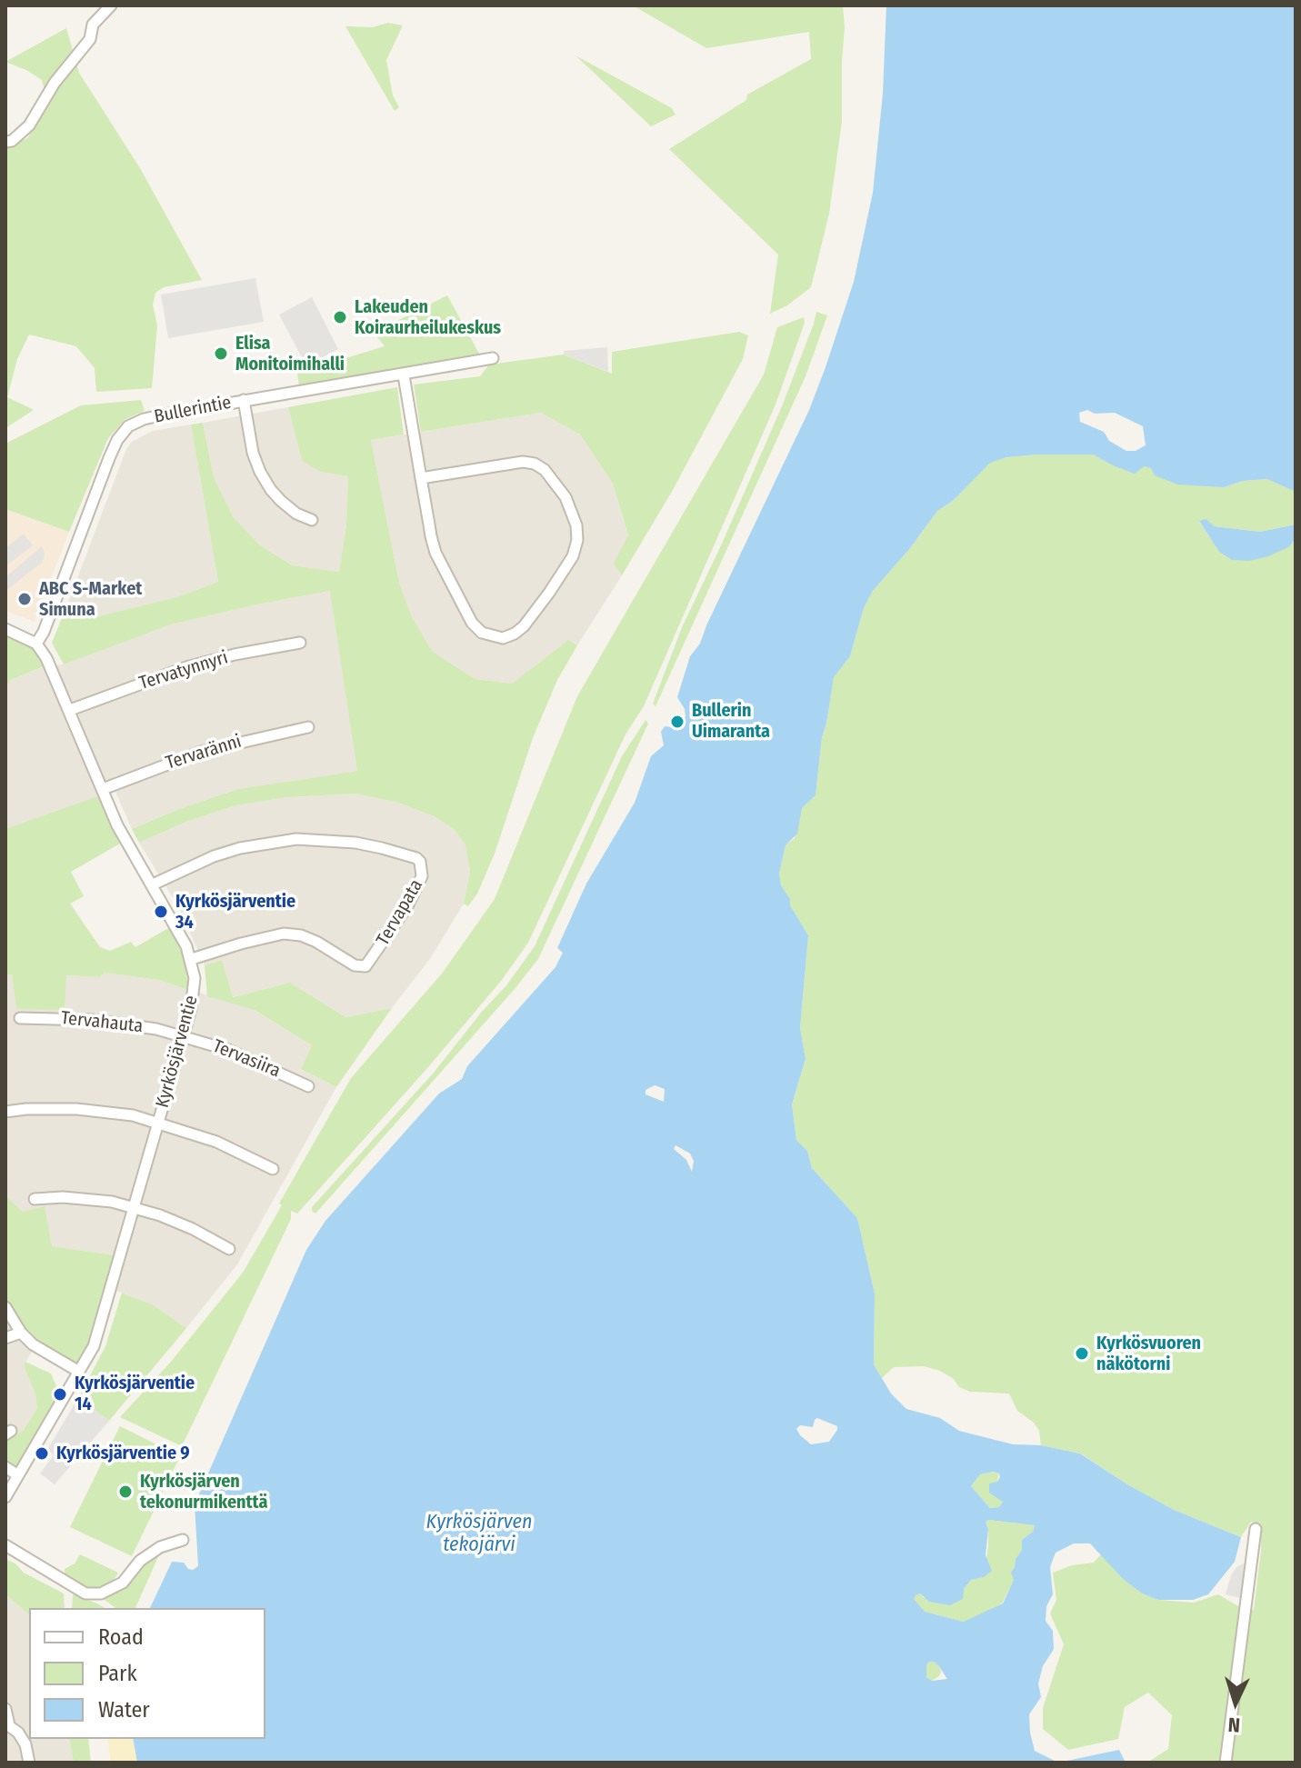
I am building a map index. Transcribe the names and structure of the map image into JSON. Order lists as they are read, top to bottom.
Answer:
{
  "streets": {
    "street": [
      "Bullerintie",
      "Tervatynnyri",
      "Tervaränni",
      "Tervapata",
      "Tervahauta",
      "Kyrkösjärventie",
      "Tervasiira"
    ]
  },
  "crossings": [
    ["Bullerintie", "Kyrkösjärventie"],
    ["Tervatynnyri", "Kyrkösjärventie"],
    ["Tervaränni", "Kyrkösjärventie"],
    ["Tervapata", "Kyrkösjärventie"],
    ["Tervahauta", "Kyrkösjärventie"],
    ["Tervahauta", "Tervasiira"],
    ["Kyrkösjärventie", "Tervasiira"]
  ],
  "water": ["Kyrkösjärven tekojärvi"],
  "places": [
    "Lakeuden Koiraurheilukeskus",
    "Elisa Monitoimihalli",
    "ABC S-Market Simuna",
    "Bullerin Uimaranta",
    "Kyrkösjärventie 34",
    "Kyrkösvuoren näkötorni",
    "Kyrkösjärventie 14",
    "Kyrkösjärventie 9",
    "Kyrkösjärven tekonurmikenttä"
  ],
  "legend": ["Road", "Park", "Water"],
  "north": "bottom"
}
